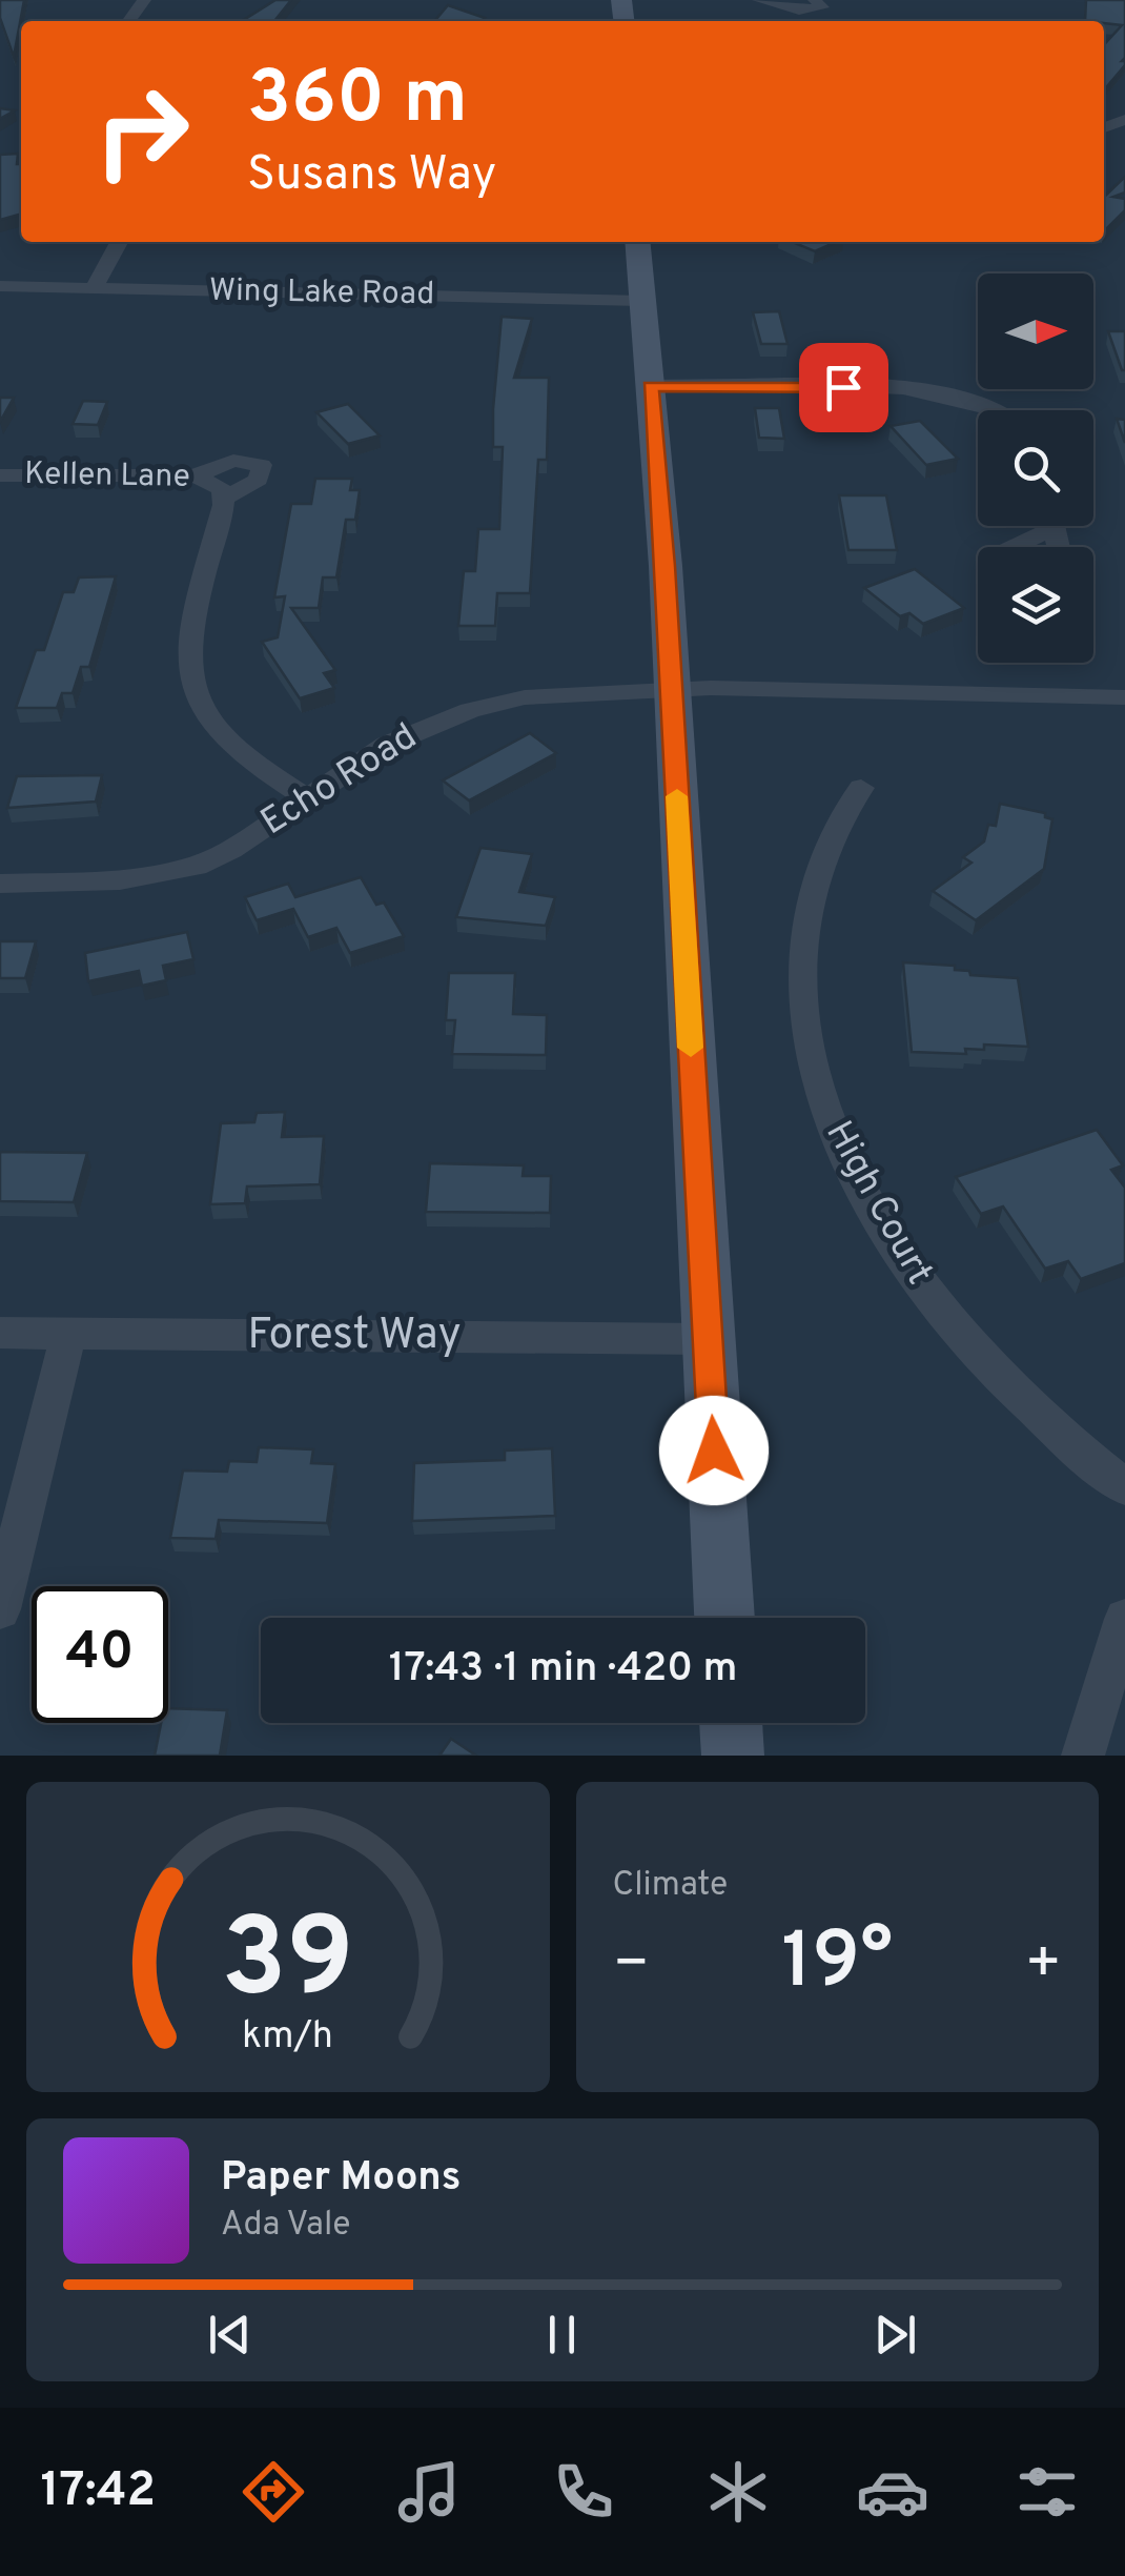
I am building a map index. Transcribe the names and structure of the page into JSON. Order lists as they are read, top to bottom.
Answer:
{
  "streets": {
    "street": [
      "Wing Lake Road",
      "Kellen Lane",
      "Echo Road",
      "High Court",
      "Forest Way"
    ]
  },
  "crossings": [
    ["Kellen Lane", "Echo Road"]
  ],
  "north": "right",
  "page": {
    "turn": ["360 m", "Susans Way"],
    "limit": "40",
    "trip": "17:43 · 1 min · 420 m",
    "tile": "Climate",
    "heat": ["−", "19°", "+"],
    "song": ["Paper Moons", "Ada Vale"],
    "tabs": "17:42",
    "gauge": ["39", "km/h"]
  }
}
